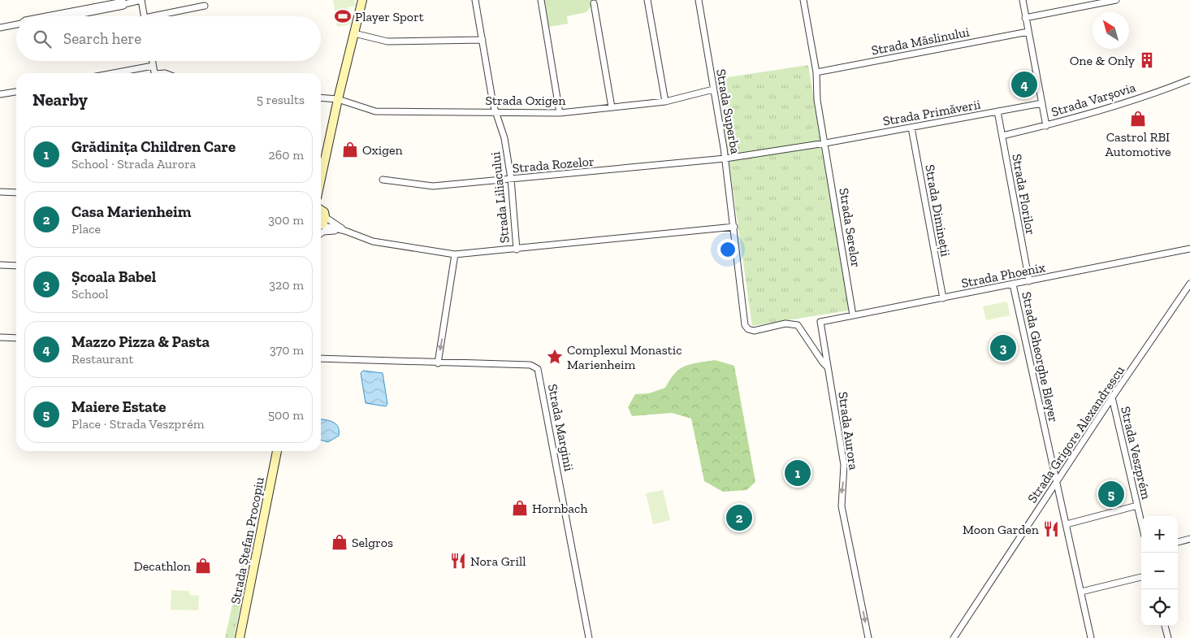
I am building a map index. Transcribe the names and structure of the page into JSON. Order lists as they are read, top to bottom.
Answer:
{
  "streets": {
    "street": [
      "Strada Măslinului",
      "Strada Varșovia",
      "Strada Oxigen",
      "Strada Superba",
      "Strada Primăverii",
      "Strada Rozelor",
      "Strada Florilor",
      "Strada Liliacului",
      "Strada Dimineții",
      "Strada Serelor",
      "Strada Phoenix",
      "Strada Gheorghe Bleyer",
      "Strada Marginii",
      "Strada Aurora",
      "Strada Grigore Alexandrescu",
      "Strada Veszprém",
      "Strada Ștefan Procopiu"
    ]
  },
  "crossings": [
    ["Strada Măslinului", "Strada Serelor"],
    ["Strada Varșovia", "Strada Florilor"],
    ["Strada Oxigen", "Strada Superba"],
    ["Strada Oxigen", "Strada Liliacului"],
    ["Strada Superba", "Strada Primăverii"],
    ["Strada Superba", "Strada Rozelor"],
    ["Strada Superba", "Strada Aurora"],
    ["Strada Primăverii", "Strada Rozelor"],
    ["Strada Primăverii", "Strada Florilor"],
    ["Strada Primăverii", "Strada Dimineții"],
    ["Strada Primăverii", "Strada Serelor"],
    ["Strada Rozelor", "Strada Liliacului"],
    ["Strada Florilor", "Strada Phoenix"],
    ["Strada Dimineții", "Strada Phoenix"],
    ["Strada Serelor", "Strada Phoenix"],
    ["Strada Phoenix", "Strada Gheorghe Bleyer"],
    ["Strada Phoenix", "Strada Aurora"],
    ["Strada Gheorghe Bleyer", "Strada Grigore Alexandrescu"],
    ["Strada Grigore Alexandrescu", "Strada Veszprém"]
  ],
  "one_way": ["Strada Aurora"],
  "places": {
    "sports": ["Player Sport"],
    "building": ["One & Only"],
    "shop": [
      "Castrol RBI Automotive",
      "Oxigen",
      "Hornbach",
      "Selgros",
      "Decathlon"
    ],
    "place": ["Complexul Monastic Marienheim"],
    "restaurant": ["Moon Garden", "Nora Grill"]
  },
  "north": "top left",
  "page": {
    "search": "Search here",
    "pins": [
      "4",
      "3",
      "1",
      "5",
      "2"
    ],
    "heading": ["Nearby", "5 results"],
    "list": [
      {
        "mark": "1",
        "name": "Grădinița Children Care",
        "note": "School · Strada Aurora",
        "value": "260 m"
      },
      {
        "mark": "2",
        "name": "Casa Marienheim",
        "note": "Place",
        "value": "300 m"
      },
      {
        "mark": "3",
        "name": "Școala Babel",
        "note": "School",
        "value": "320 m"
      },
      {
        "mark": "4",
        "name": "Mazzo Pizza & Pasta",
        "note": "Restaurant",
        "value": "370 m"
      },
      {
        "mark": "5",
        "name": "Maiere Estate",
        "note": "Place · Strada Veszprém",
        "value": "500 m"
      }
    ],
    "map_buttons": ["+", "−"]
  }
}
